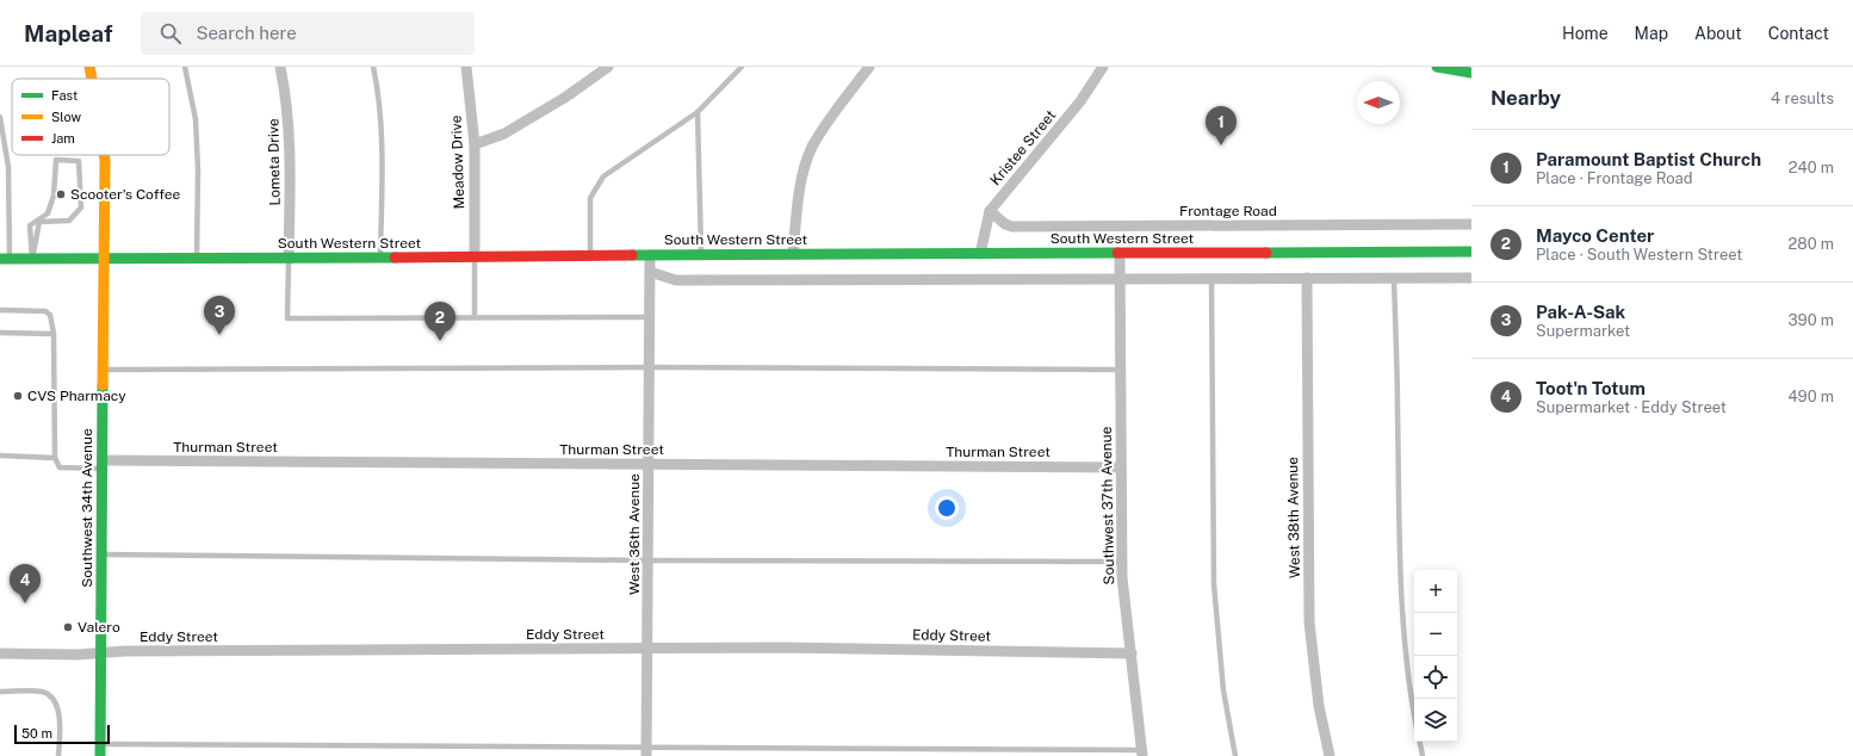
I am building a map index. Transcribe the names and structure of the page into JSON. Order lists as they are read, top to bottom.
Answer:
{
  "streets": {
    "main road": ["South Western Street", "Southwest 34th Avenue"],
    "street": [
      "Kristee Street",
      "Lometa Drive",
      "Meadow Drive",
      "Frontage Road",
      "Thurman Street",
      "Southwest 37th Avenue",
      "West 38th Avenue",
      "West 36th Avenue",
      "Eddy Street"
    ]
  },
  "crossings": [
    ["Kristee Street", "Frontage Road"],
    ["Kristee Street", "South Western Street"],
    ["Lometa Drive", "South Western Street"],
    ["Meadow Drive", "South Western Street"],
    ["South Western Street", "Southwest 37th Avenue"],
    ["South Western Street", "Southwest 34th Avenue"],
    ["South Western Street", "West 36th Avenue"],
    ["Thurman Street", "Southwest 37th Avenue"],
    ["Thurman Street", "Southwest 34th Avenue"],
    ["Thurman Street", "West 36th Avenue"],
    ["Southwest 37th Avenue", "Eddy Street"],
    ["Southwest 34th Avenue", "Eddy Street"],
    ["West 36th Avenue", "Eddy Street"]
  ],
  "places": ["Scooter's Coffee", "CVS Pharmacy", "Valero"],
  "legend": ["Fast", "Slow", "Jam"],
  "scale_bar": "50 m",
  "north": "left",
  "page": {
    "header": "Mapleaf",
    "search": "Search here",
    "nav": [
      "Home",
      "Map",
      "About",
      "Contact"
    ],
    "heading": ["Nearby", "4 results"],
    "pins": [
      "1",
      "3",
      "2",
      "4"
    ],
    "list": [
      {
        "mark": "1",
        "name": "Paramount Baptist Church",
        "note": "Place · Frontage Road",
        "value": "240 m"
      },
      {
        "mark": "2",
        "name": "Mayco Center",
        "note": "Place · South Western Street",
        "value": "280 m"
      },
      {
        "mark": "3",
        "name": "Pak-A-Sak",
        "note": "Supermarket",
        "value": "390 m"
      },
      {
        "mark": "4",
        "name": "Toot'n Totum",
        "note": "Supermarket · Eddy Street",
        "value": "490 m"
      }
    ],
    "map_buttons": ["+", "−"],
    "scale": "50 m"
  }
}
